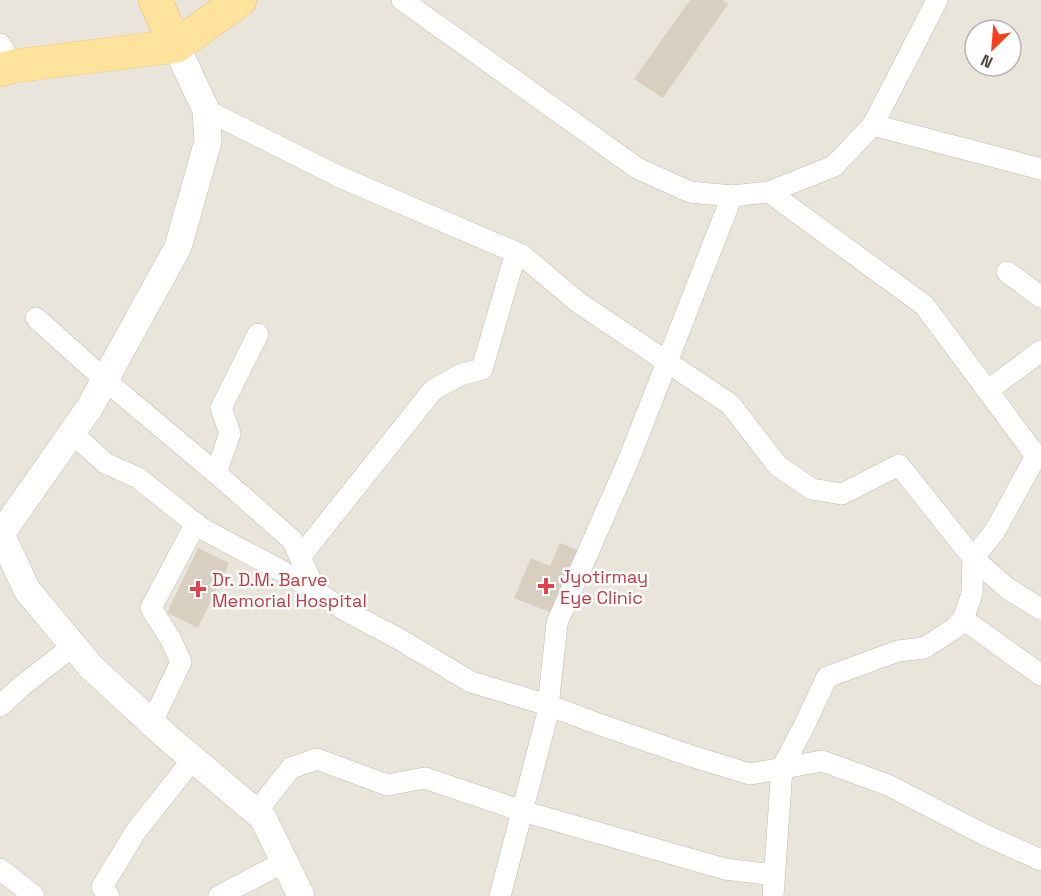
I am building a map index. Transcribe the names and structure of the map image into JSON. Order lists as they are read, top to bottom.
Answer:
{
  "places": {
    "health": ["Jyotirmay Eye Clinic", "Dr. D.M. Barve Memorial Hospital"]
  },
  "north": "bottom left"
}
